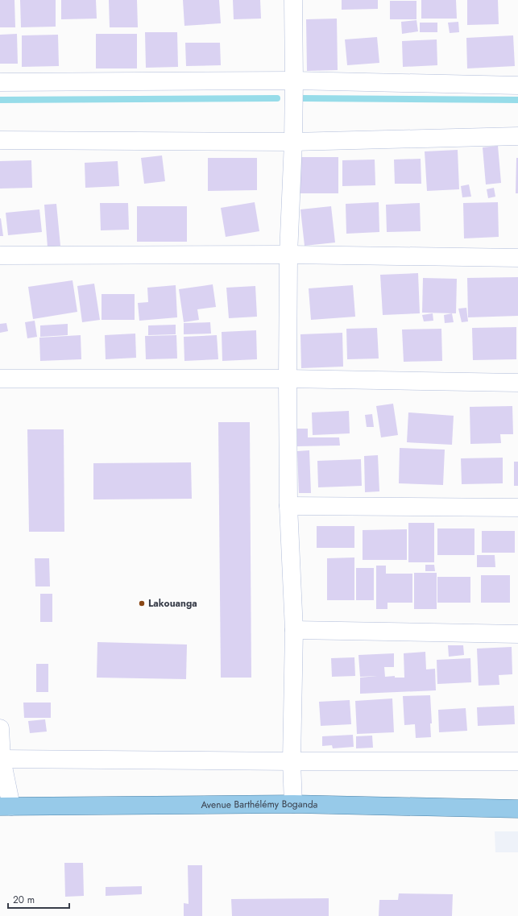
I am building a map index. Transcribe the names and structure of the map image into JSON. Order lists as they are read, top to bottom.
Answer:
{
  "streets": {
    "main road": ["Avenue Barthélémy Boganda"]
  },
  "places": ["Lakouanga"],
  "scale_bar": "20 m"
}
